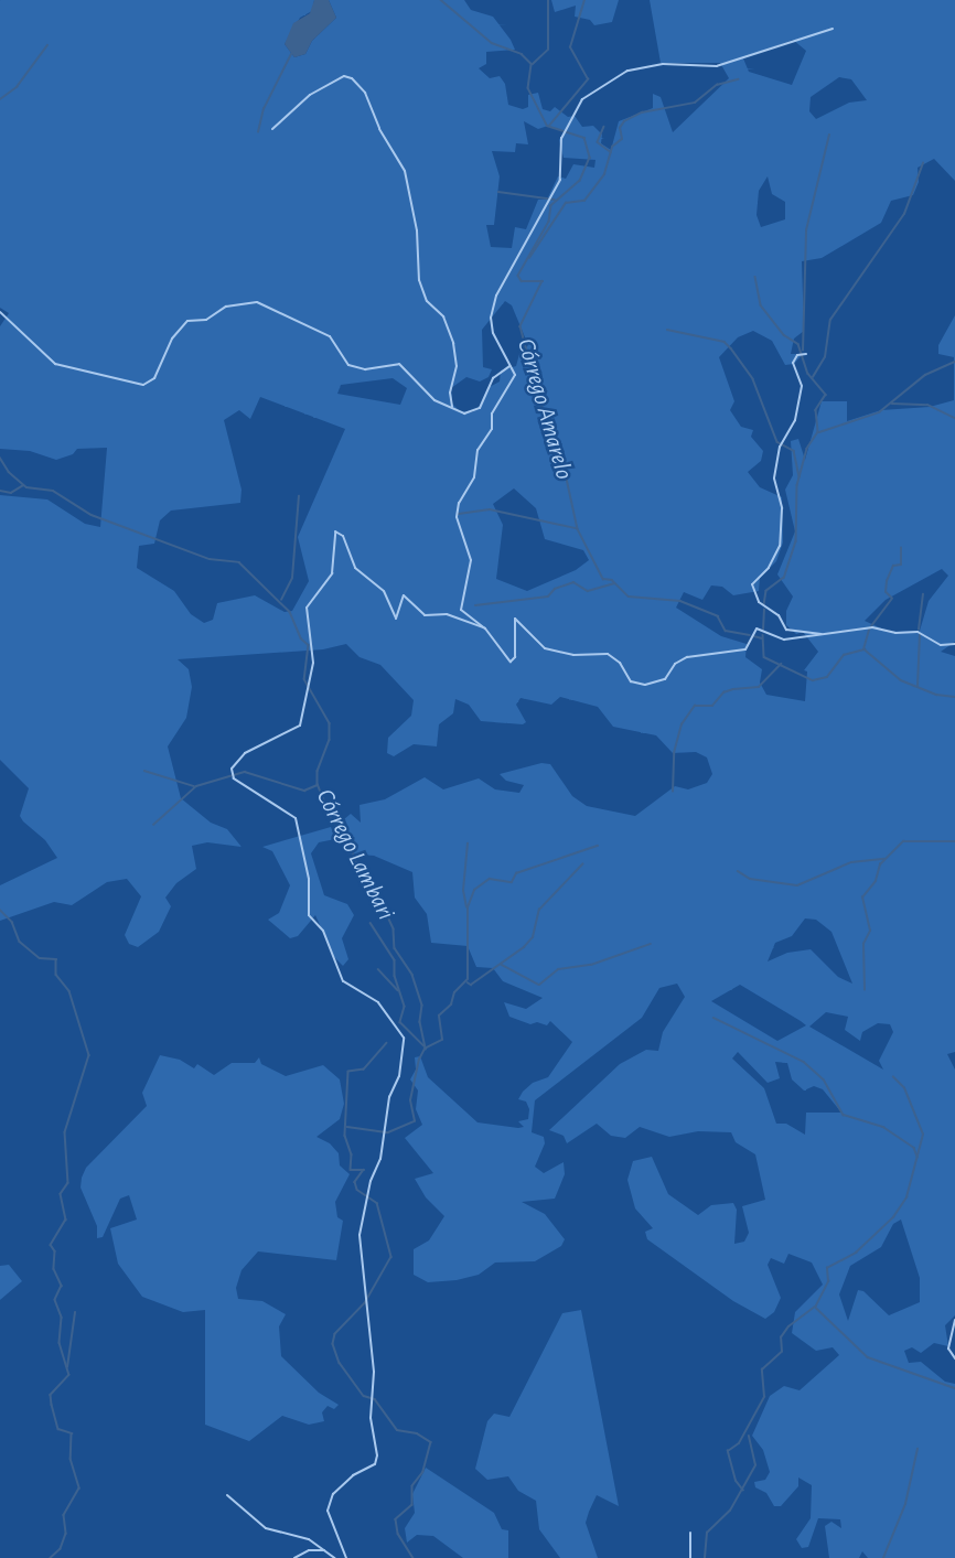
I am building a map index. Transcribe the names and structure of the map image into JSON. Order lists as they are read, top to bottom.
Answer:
{
  "water": ["Córrego Amarelo", "Córrego Lambari"]
}
